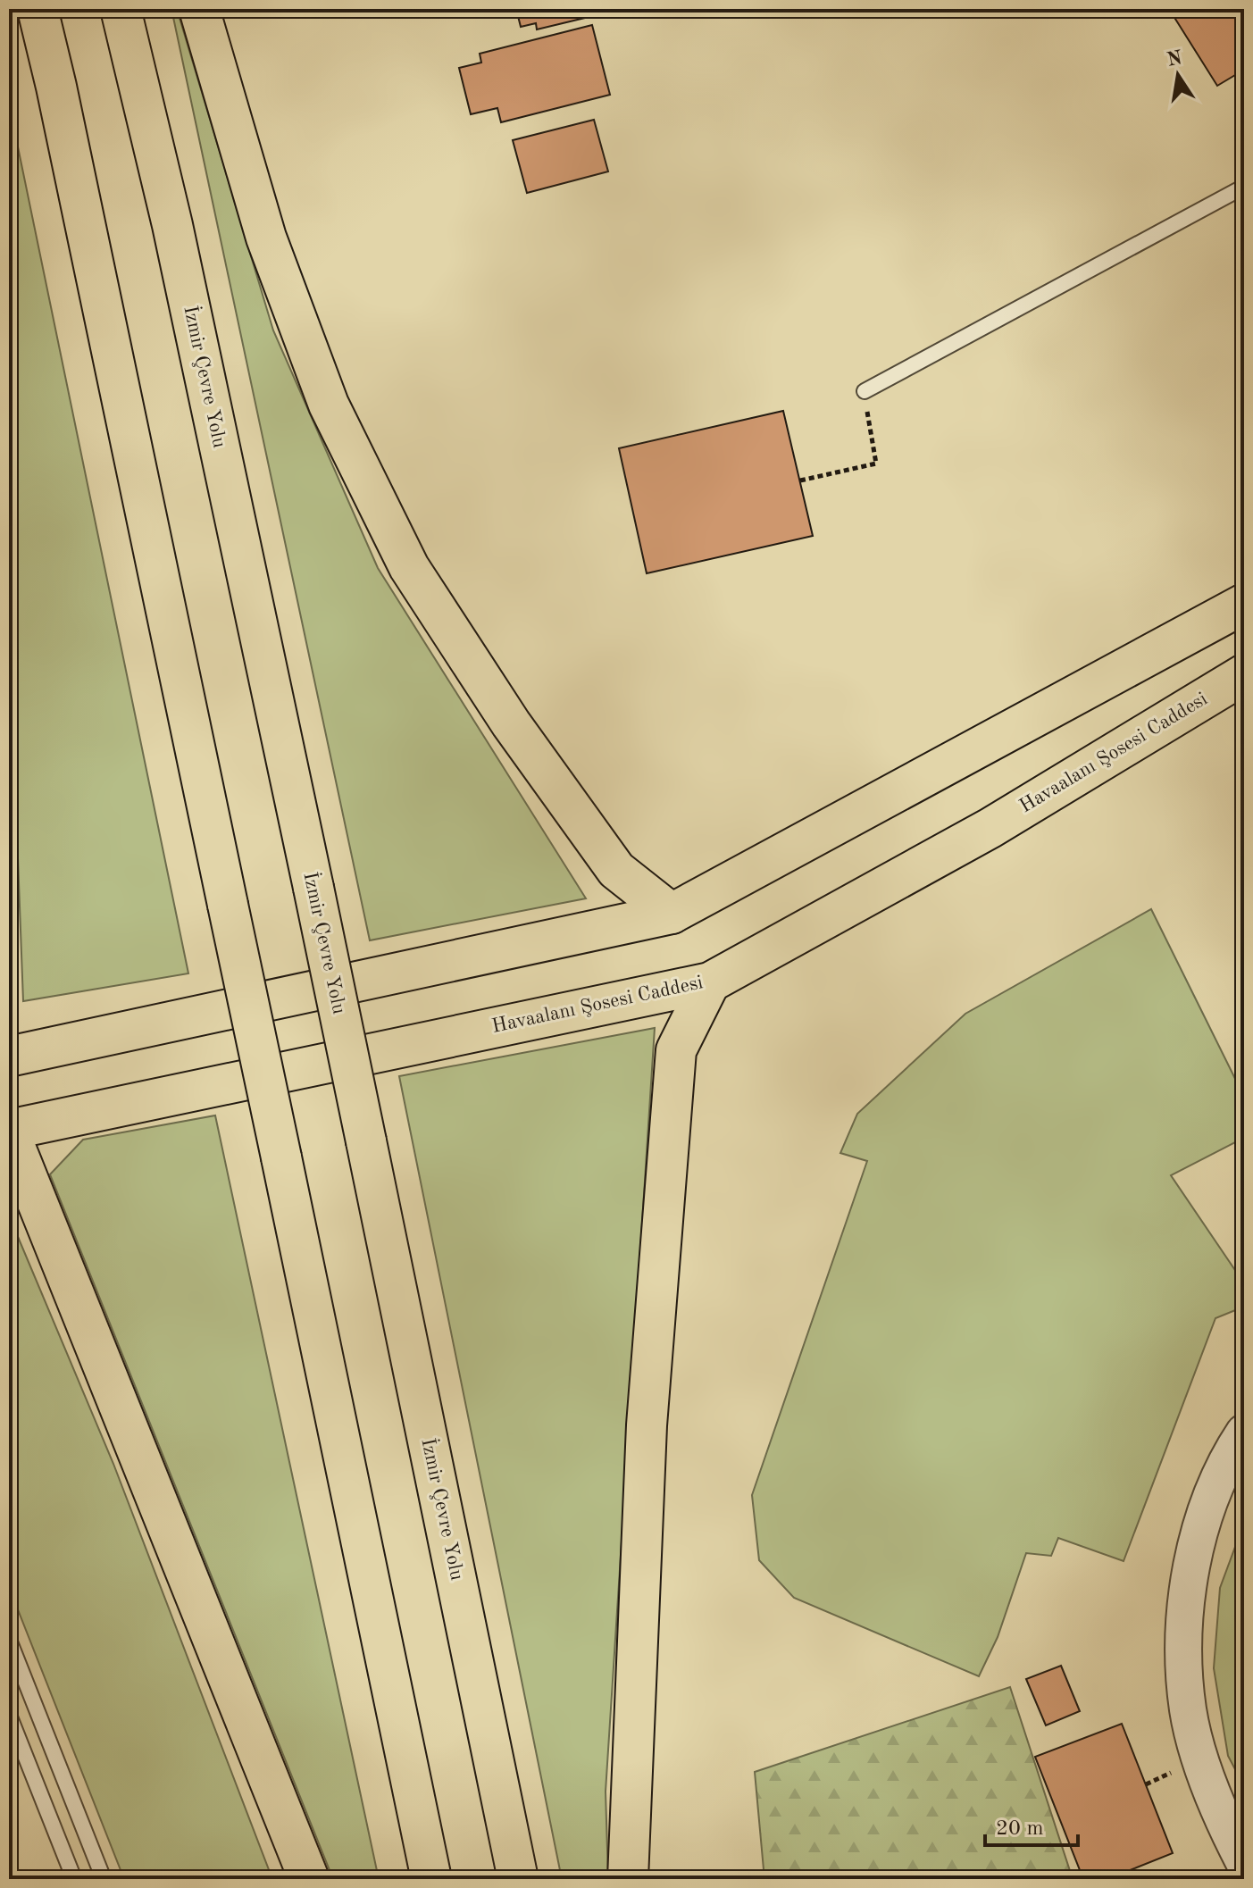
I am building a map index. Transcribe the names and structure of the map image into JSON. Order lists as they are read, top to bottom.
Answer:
{
  "streets": {
    "main road": ["İzmir Çevre Yolu", "Havaalanı Şosesi Caddesi"]
  },
  "scale_bar": "20 m",
  "north": "top"
}
